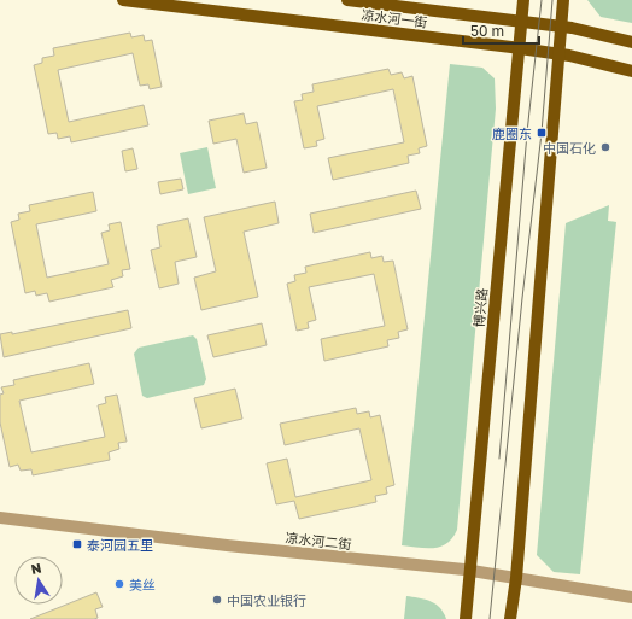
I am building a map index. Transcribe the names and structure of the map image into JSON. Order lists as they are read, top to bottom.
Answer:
{
  "streets": {
    "main road": ["凉水河一街", "博兴路"],
    "street": ["凉水河二街"]
  },
  "crossings": [
    ["凉水河一街", "博兴路"],
    ["博兴路", "凉水河二街"]
  ],
  "places": {
    "transit": ["鹿圈东", "泰河园五里"],
    "other": ["中国石化", "美丝", "中国农业银行"]
  },
  "scale_bar": "50 m",
  "north": "top"
}
